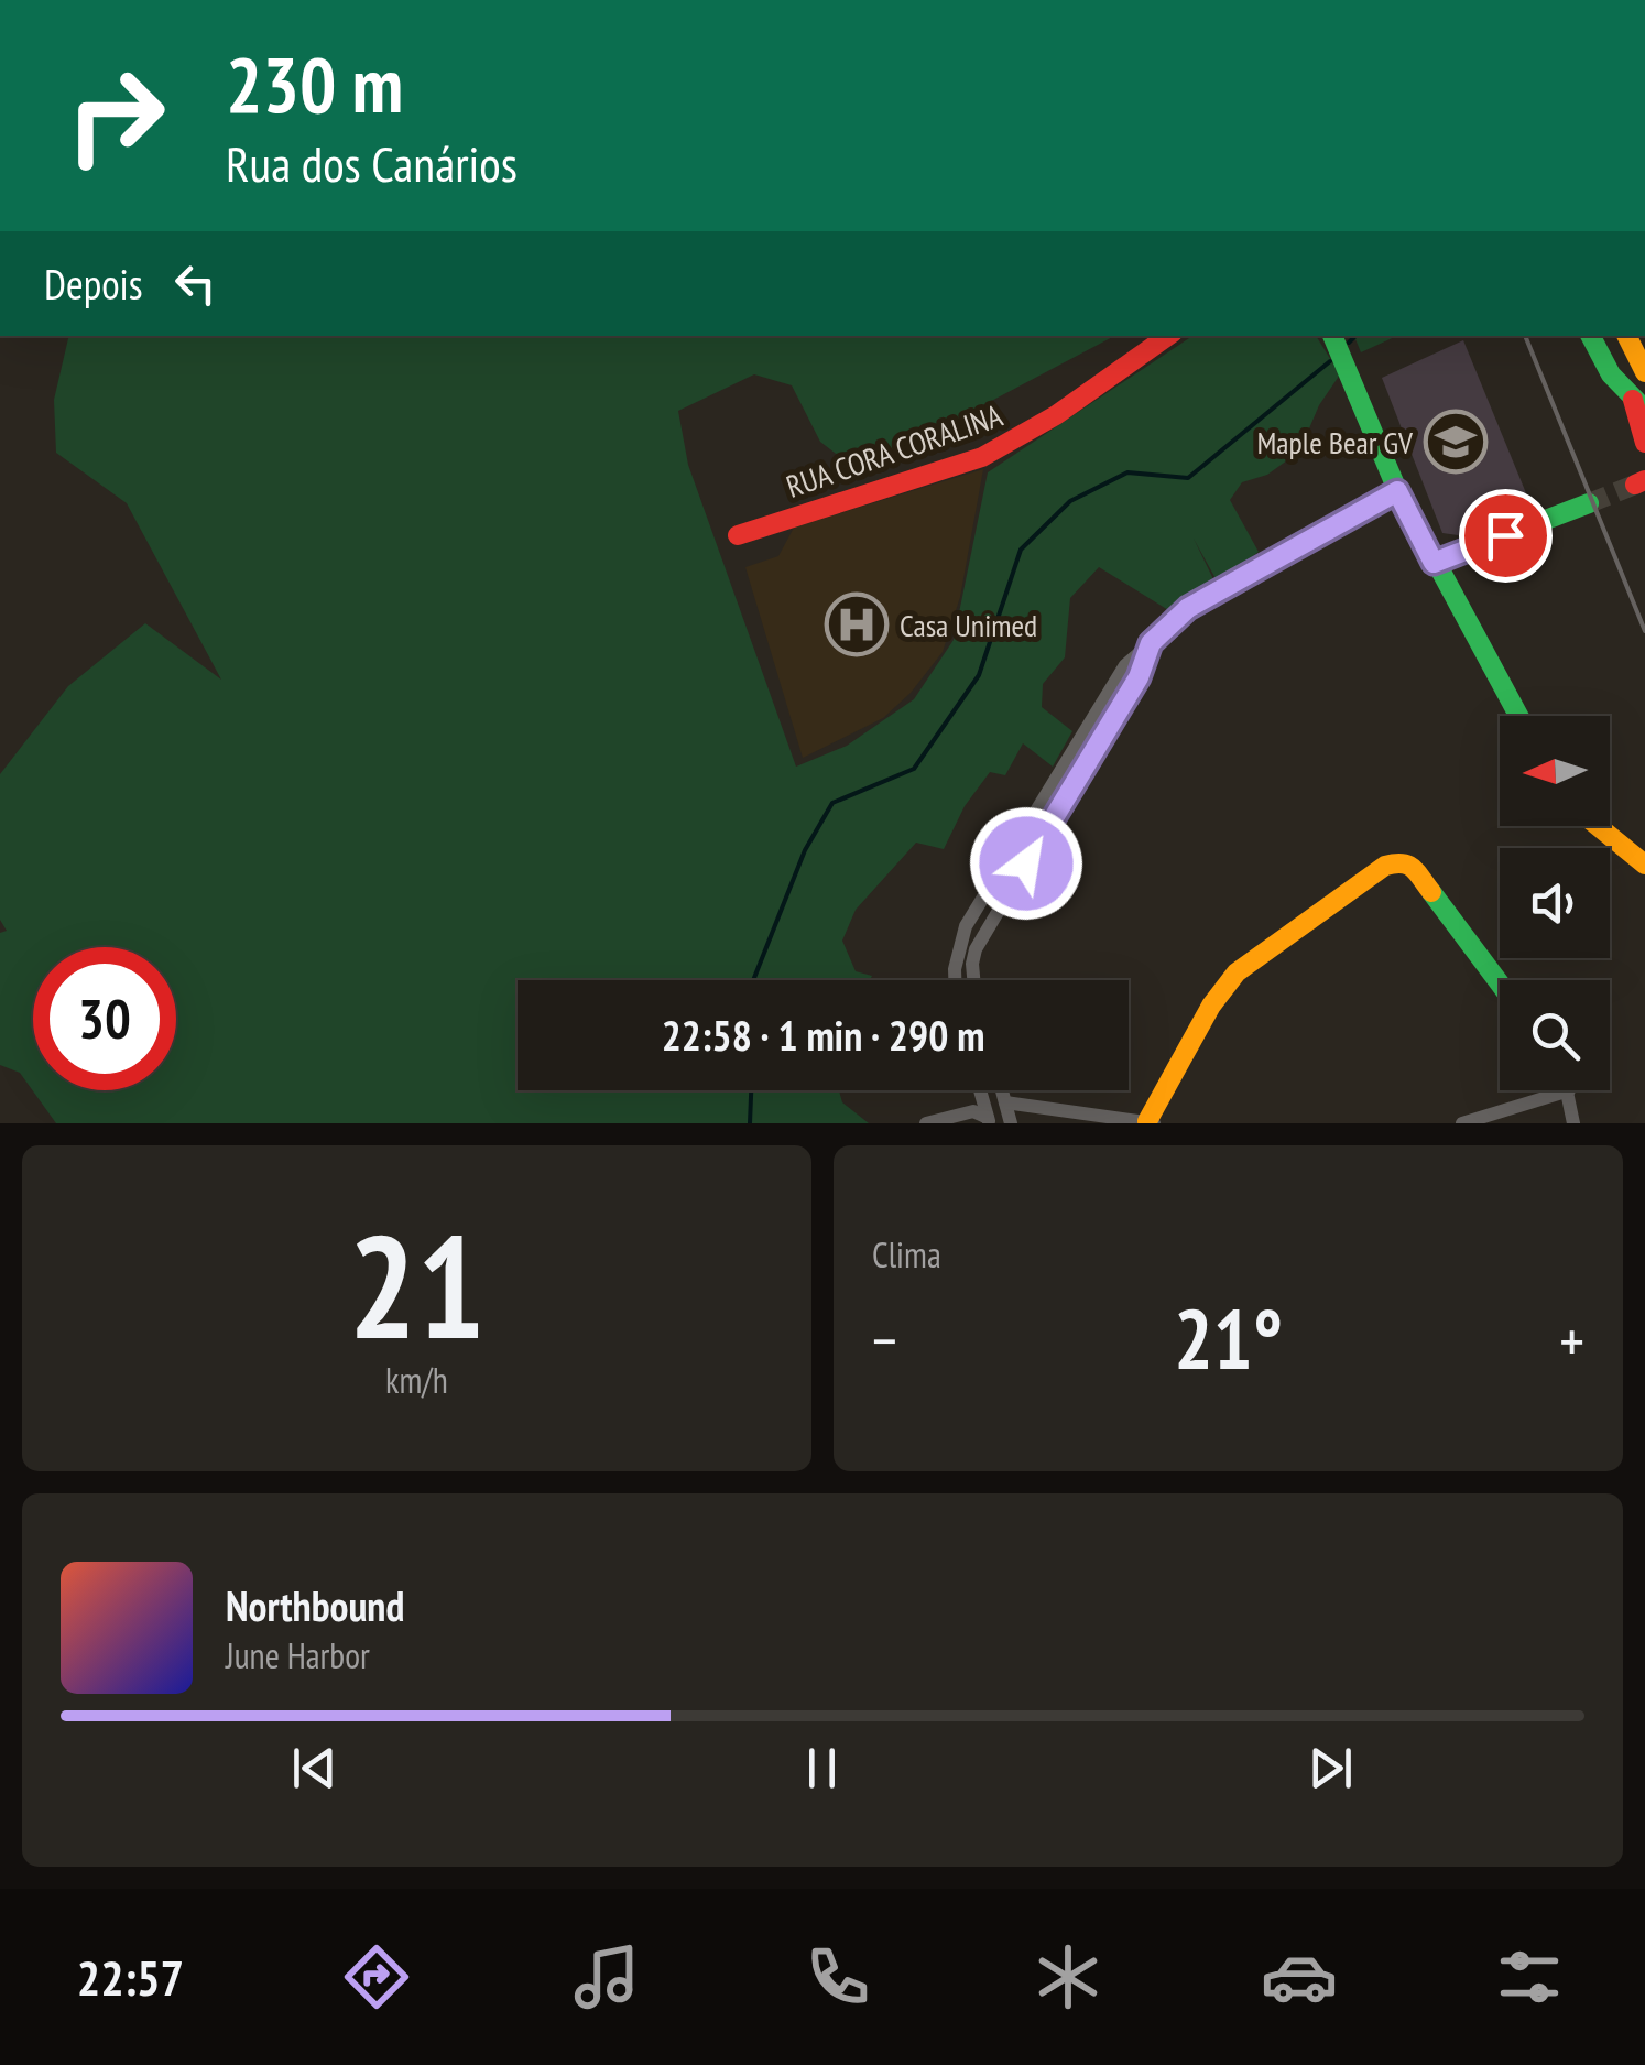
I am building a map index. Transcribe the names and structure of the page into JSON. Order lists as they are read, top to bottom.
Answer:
{
  "streets": {
    "street": ["RUA CORA CORALINA"]
  },
  "places": {
    "school or university": ["Maple Bear GV"],
    "hospital": ["Casa Unimed"]
  },
  "north": "left",
  "page": {
    "turn": ["230 m", "Rua dos Canários"],
    "then": "Depois",
    "limit": "30",
    "trip": "22:58 · 1 min · 290 m",
    "tile": [
      ["21", "km/h"],
      "Clima"
    ],
    "heat": ["−", "21°", "+"],
    "song": ["Northbound", "June Harbor"],
    "tabs": "22:57"
  }
}
